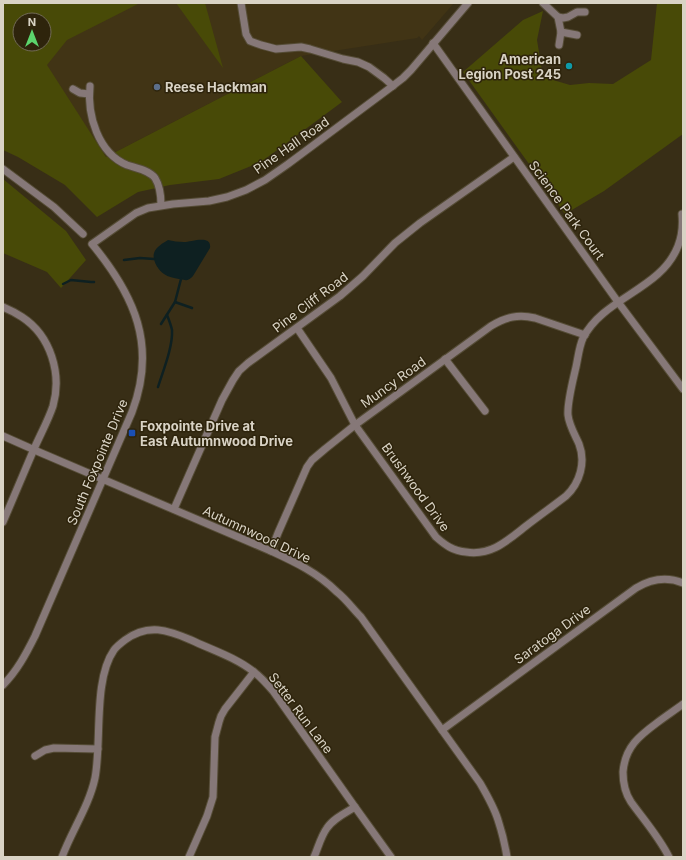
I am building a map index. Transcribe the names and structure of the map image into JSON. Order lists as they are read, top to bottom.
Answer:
{
  "streets": {
    "street": [
      "Pine Hall Road",
      "Science Park Court",
      "Pine Cliff Road",
      "Muncy Road",
      "South Foxpointe Drive",
      "Brushwood Drive",
      "Autumnwood Drive",
      "Saratoga Drive",
      "Setter Run Lane"
    ]
  },
  "crossings": [
    ["Pine Hall Road", "Science Park Court"],
    ["Pine Hall Road", "South Foxpointe Drive"],
    ["Science Park Court", "Pine Cliff Road"],
    ["Science Park Court", "Brushwood Drive"],
    ["Pine Cliff Road", "Brushwood Drive"],
    ["Pine Cliff Road", "Autumnwood Drive"],
    ["Muncy Road", "Brushwood Drive"],
    ["Muncy Road", "Autumnwood Drive"],
    ["South Foxpointe Drive", "Autumnwood Drive"],
    ["Autumnwood Drive", "Saratoga Drive"]
  ],
  "places": {
    "other": ["American Legion Post 245", "Reese Hackman"],
    "transit": ["Foxpointe Drive at East Autumnwood Drive"]
  },
  "north": "top"
}
